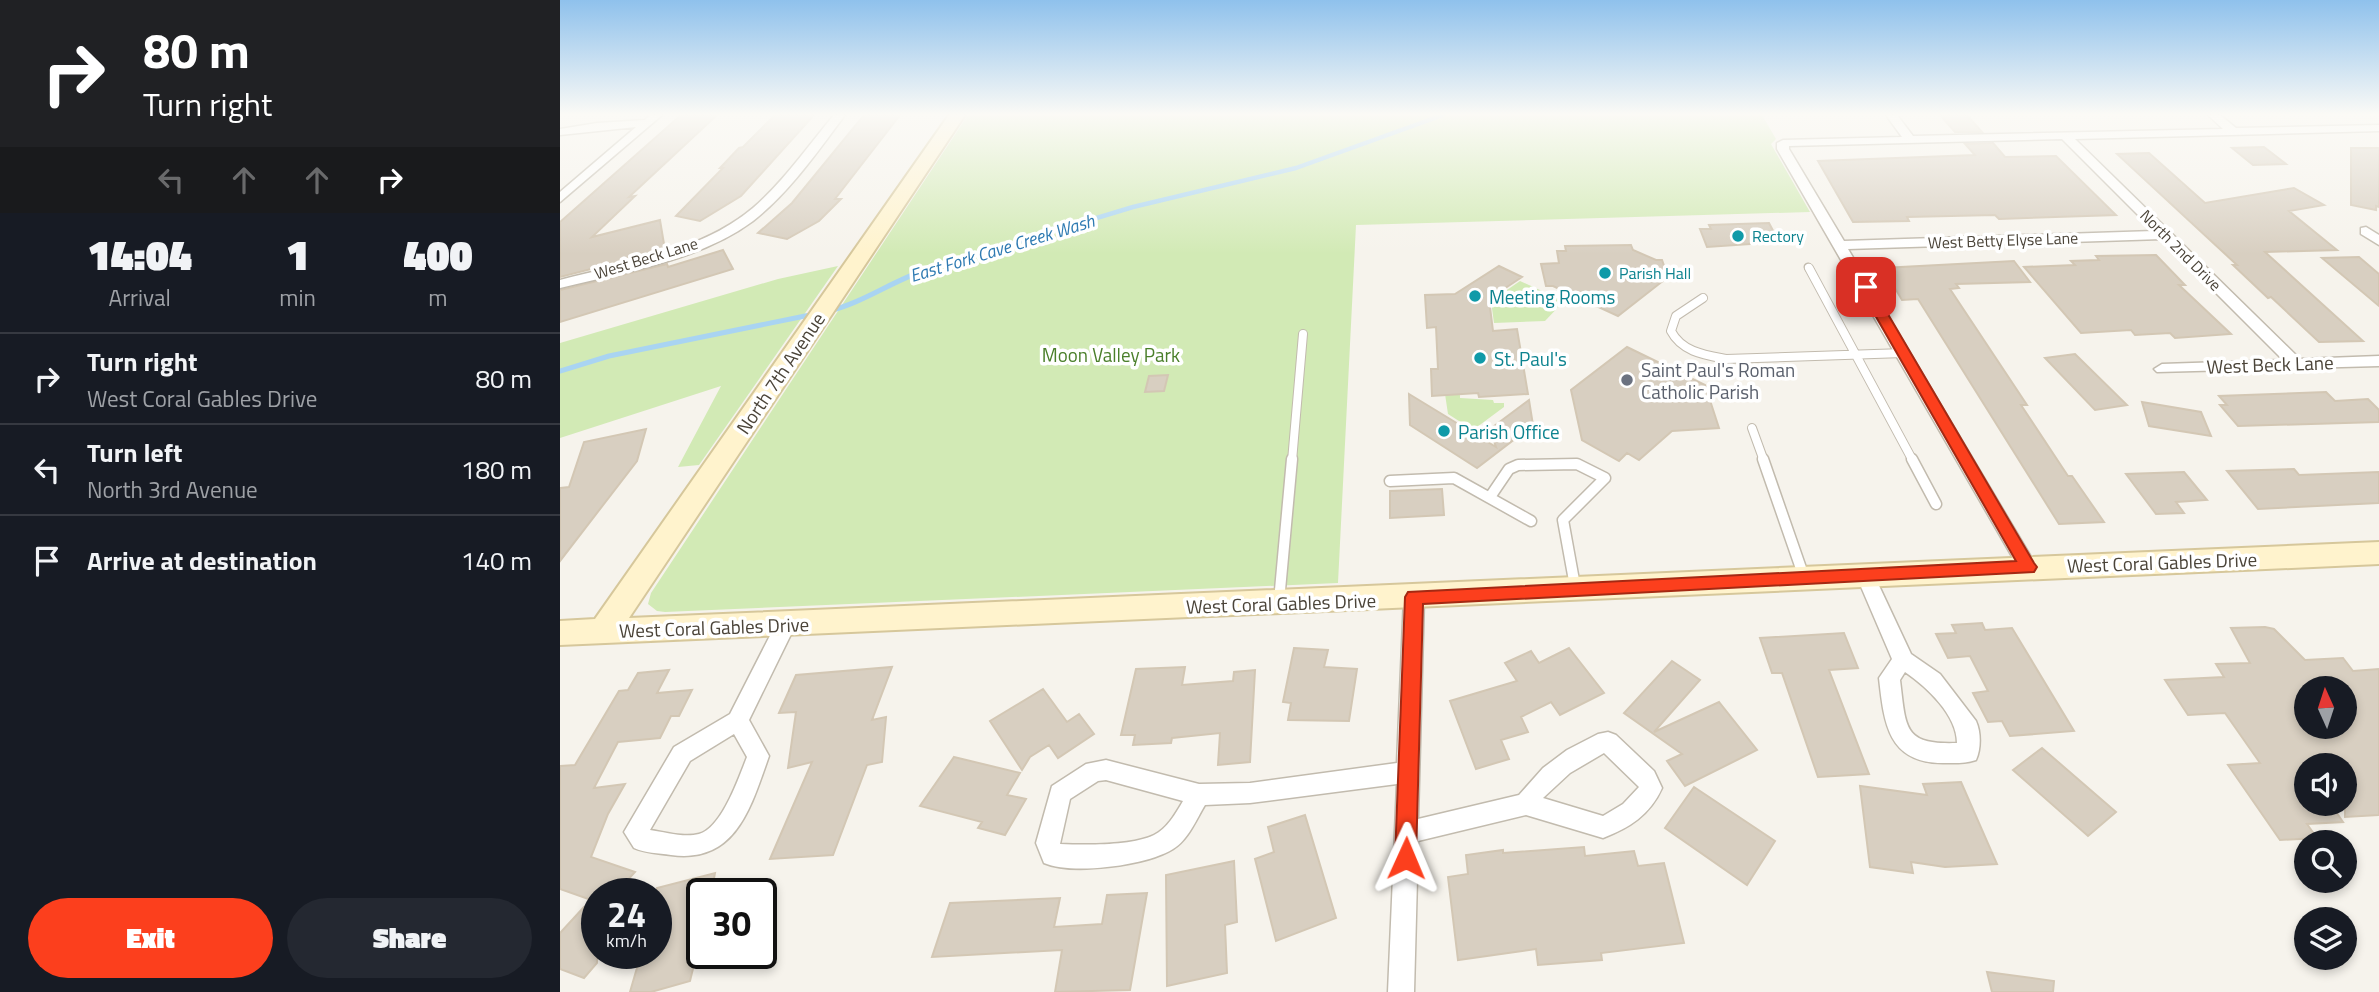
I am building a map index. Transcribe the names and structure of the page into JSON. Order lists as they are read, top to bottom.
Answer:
{
  "streets": {
    "street": [
      "West Betty Elyse Lane",
      "North 2nd Drive",
      "West Beck Lane",
      "North 7th Avenue",
      "West Coral Gables Drive"
    ]
  },
  "crossings": [
    ["West Betty Elyse Lane", "North 2nd Drive"],
    ["North 2nd Drive", "West Beck Lane"],
    ["North 7th Avenue", "West Coral Gables Drive"]
  ],
  "water": ["East Fork Cave Creek Wash"],
  "parks": ["Moon Valley Park"],
  "places": [
    "Rectory",
    "Parish Hall",
    "Meeting Rooms",
    "St. Paul's",
    "Saint Paul's Roman Catholic Parish",
    "Parish Office"
  ],
  "north": "top",
  "page": {
    "turn": ["80 m", "Turn right"],
    "eta": [
      "14:04",
      "Arrival",
      "1",
      "min",
      "400",
      "m"
    ],
    "list": [
      {
        "name": "Turn right",
        "note": "West Coral Gables Drive",
        "value": "80 m"
      },
      {
        "name": "Turn left",
        "note": "North 3rd Avenue",
        "value": "180 m"
      },
      {
        "name": "Arrive at destination",
        "value": "140 m"
      }
    ],
    "speed": "24 km/h",
    "limit": "30",
    "buttons": ["Exit", "Share"]
  }
}
